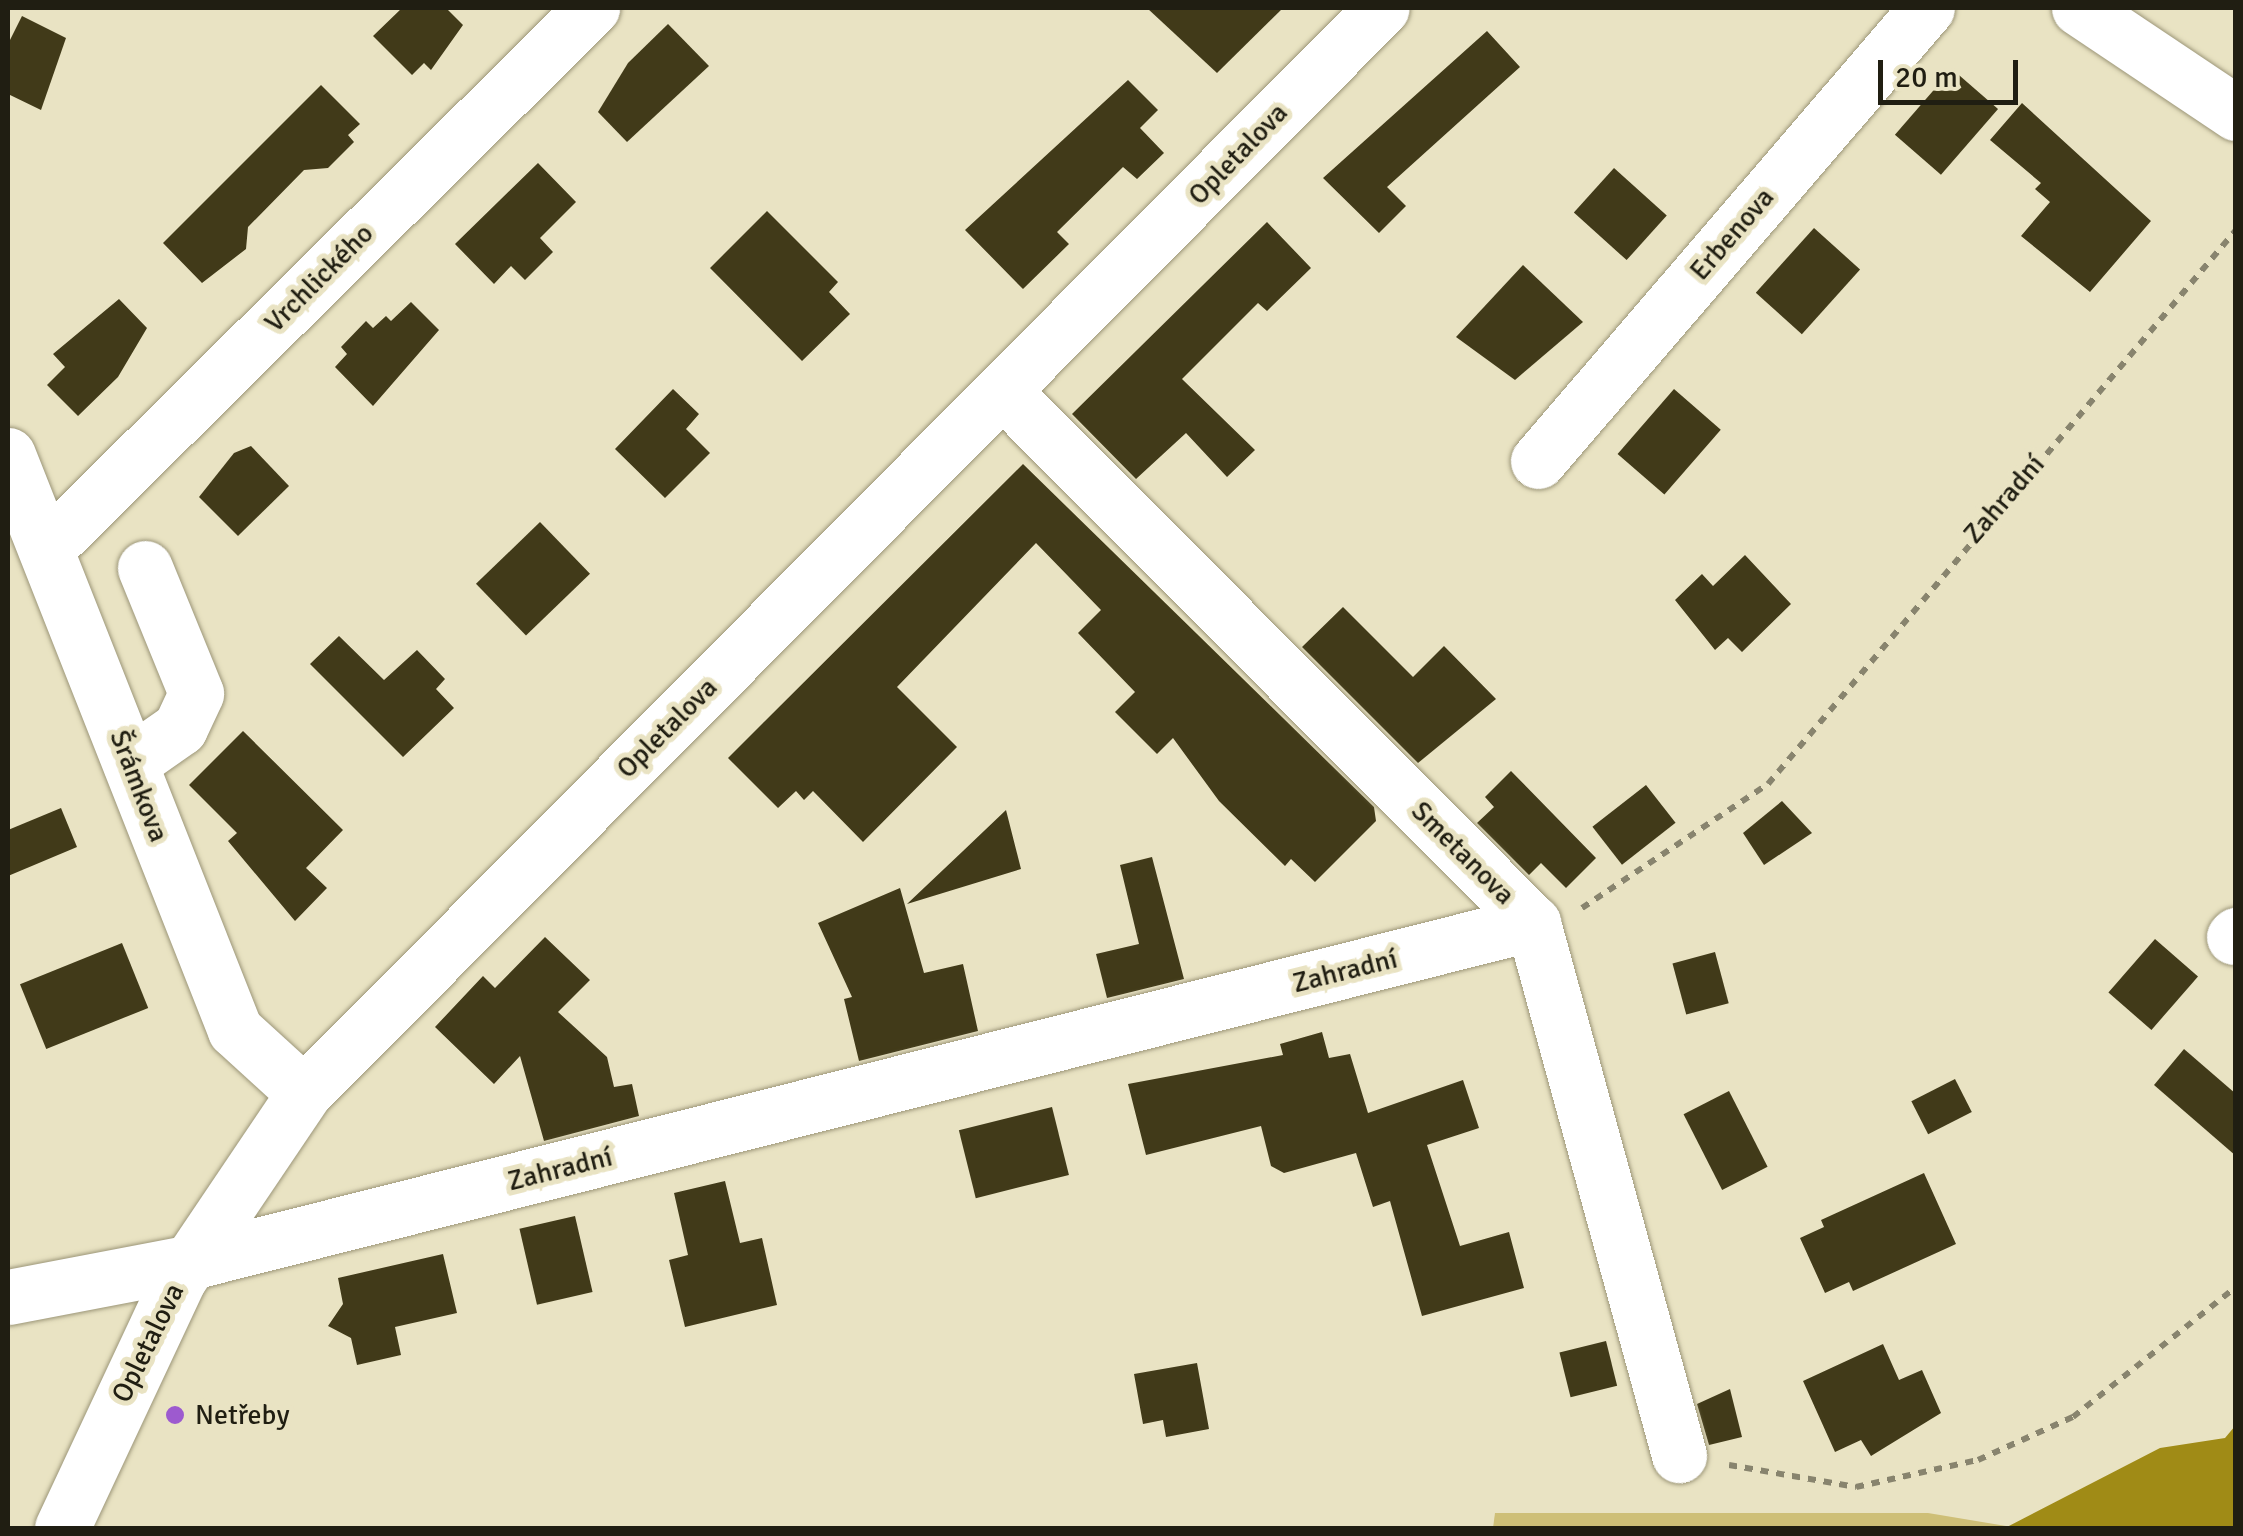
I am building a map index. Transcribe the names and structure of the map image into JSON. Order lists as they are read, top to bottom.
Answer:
{
  "streets": {
    "street": [
      "Opletalova",
      "Erbenova",
      "Vrchlického",
      "Zahradní",
      "Šrámkova",
      "Smetanova"
    ]
  },
  "crossings": [
    ["Opletalova", "Zahradní"],
    ["Opletalova", "Šrámkova"],
    ["Opletalova", "Smetanova"],
    ["Vrchlického", "Šrámkova"],
    ["Zahradní", "Smetanova"]
  ],
  "places": ["Netřeby"],
  "scale_bar": "20 m"
}
